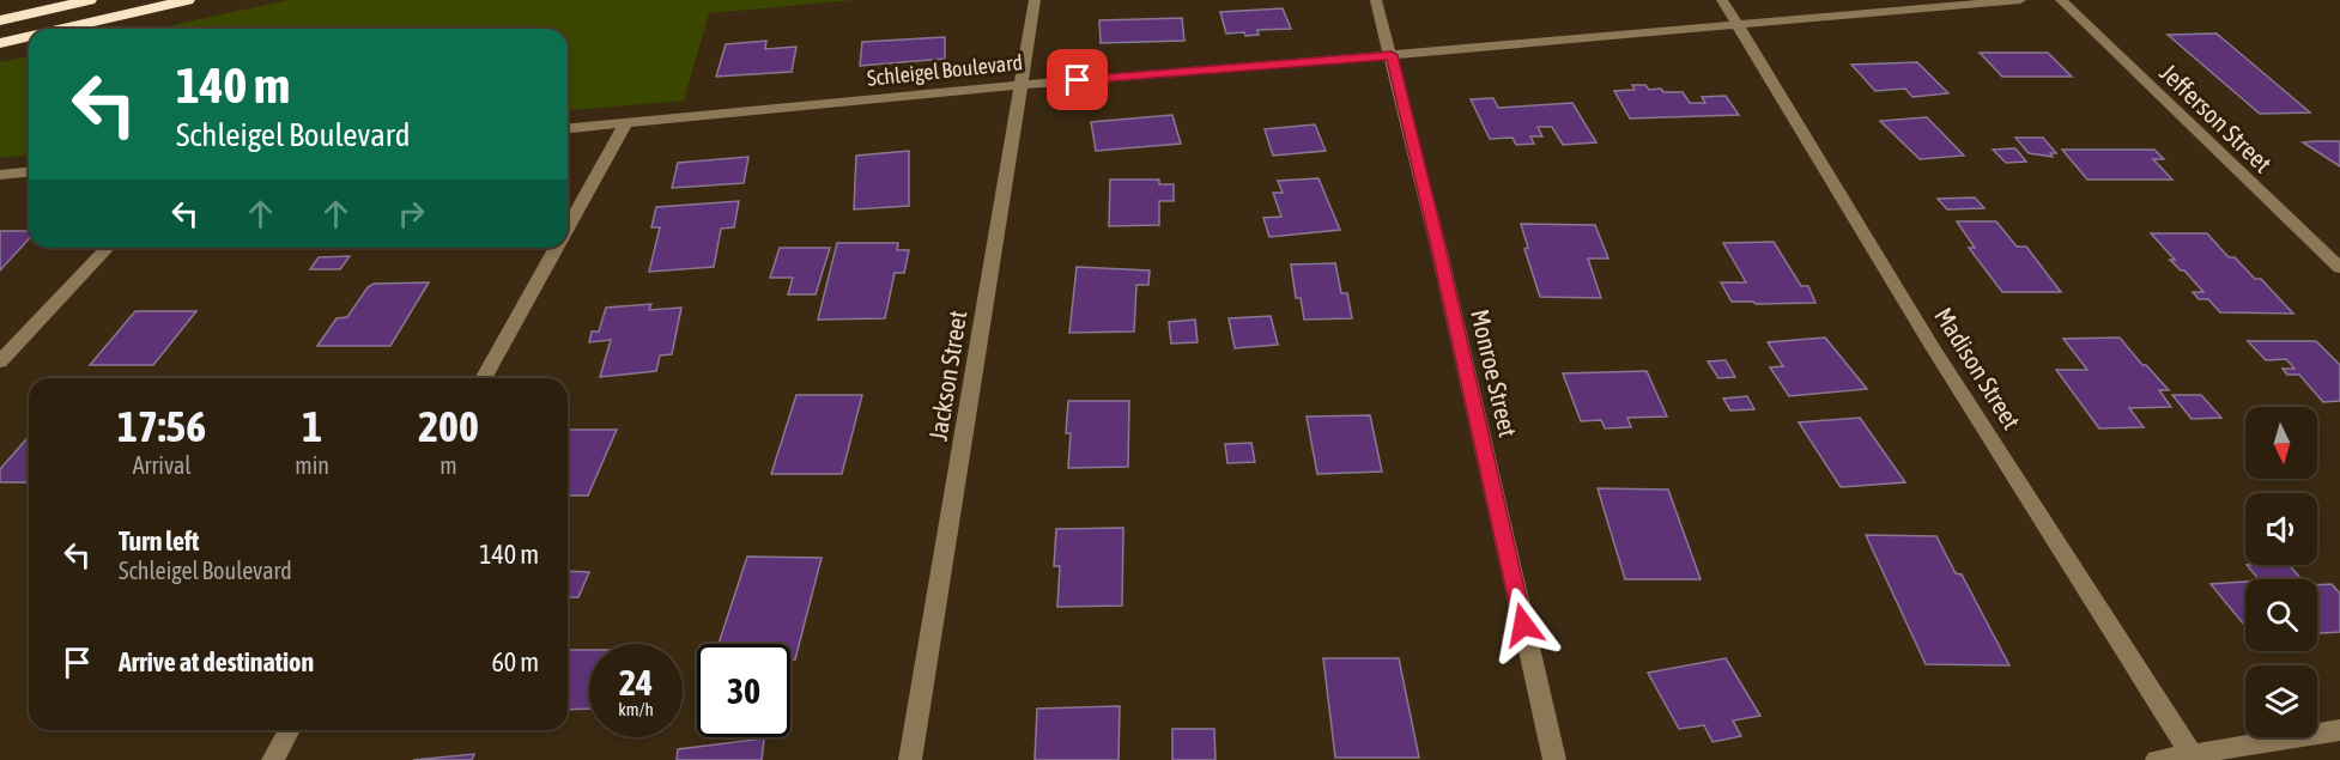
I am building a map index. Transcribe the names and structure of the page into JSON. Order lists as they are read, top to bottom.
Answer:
{
  "streets": {
    "street": [
      "Schleigel Boulevard",
      "Jefferson Street",
      "Madison Street",
      "Monroe Street",
      "Jackson Street"
    ]
  },
  "crossings": [
    ["Schleigel Boulevard", "Madison Street"],
    ["Schleigel Boulevard", "Monroe Street"],
    ["Schleigel Boulevard", "Jackson Street"]
  ],
  "north": "bottom",
  "page": {
    "turn": ["140 m", "Schleigel Boulevard"],
    "eta": [
      "17:56",
      "Arrival",
      "1",
      "min",
      "200",
      "m"
    ],
    "list": [
      {
        "name": "Turn left",
        "note": "Schleigel Boulevard",
        "value": "140 m"
      },
      {
        "name": "Arrive at destination",
        "value": "60 m"
      }
    ],
    "speed": "24 km/h",
    "limit": "30"
  }
}
